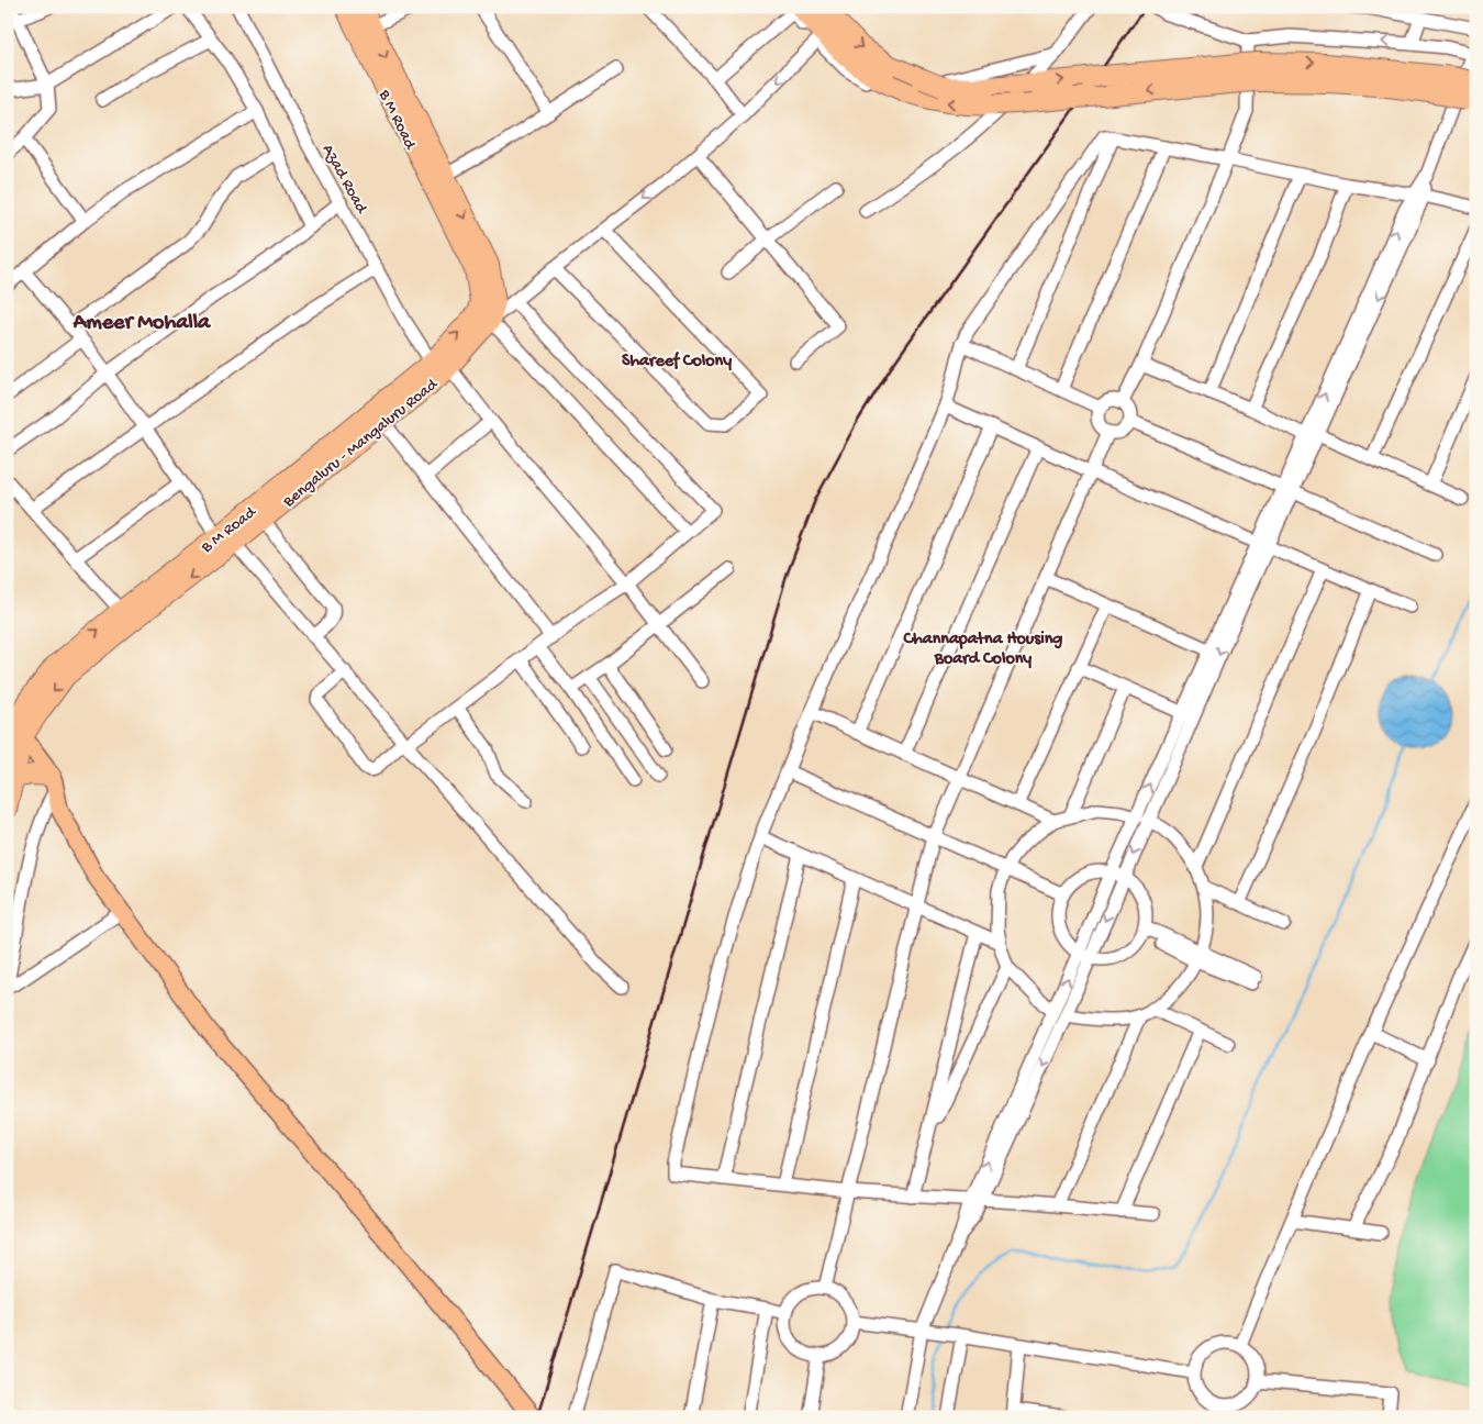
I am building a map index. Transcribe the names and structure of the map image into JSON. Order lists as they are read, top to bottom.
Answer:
{
  "streets": {
    "highway": ["B M Road", "Bengaluru - Mangaluru Road"],
    "street": ["Azad Road"]
  },
  "crossings": [
    ["B M Road", "Azad Road"],
    ["B M Road", "Bengaluru - Mangaluru Road"],
    ["Azad Road", "Bengaluru - Mangaluru Road"]
  ],
  "districts": ["Ameer Mohalla", "Shareef Colony", "Channapatna Housing Board Colony"]
}
